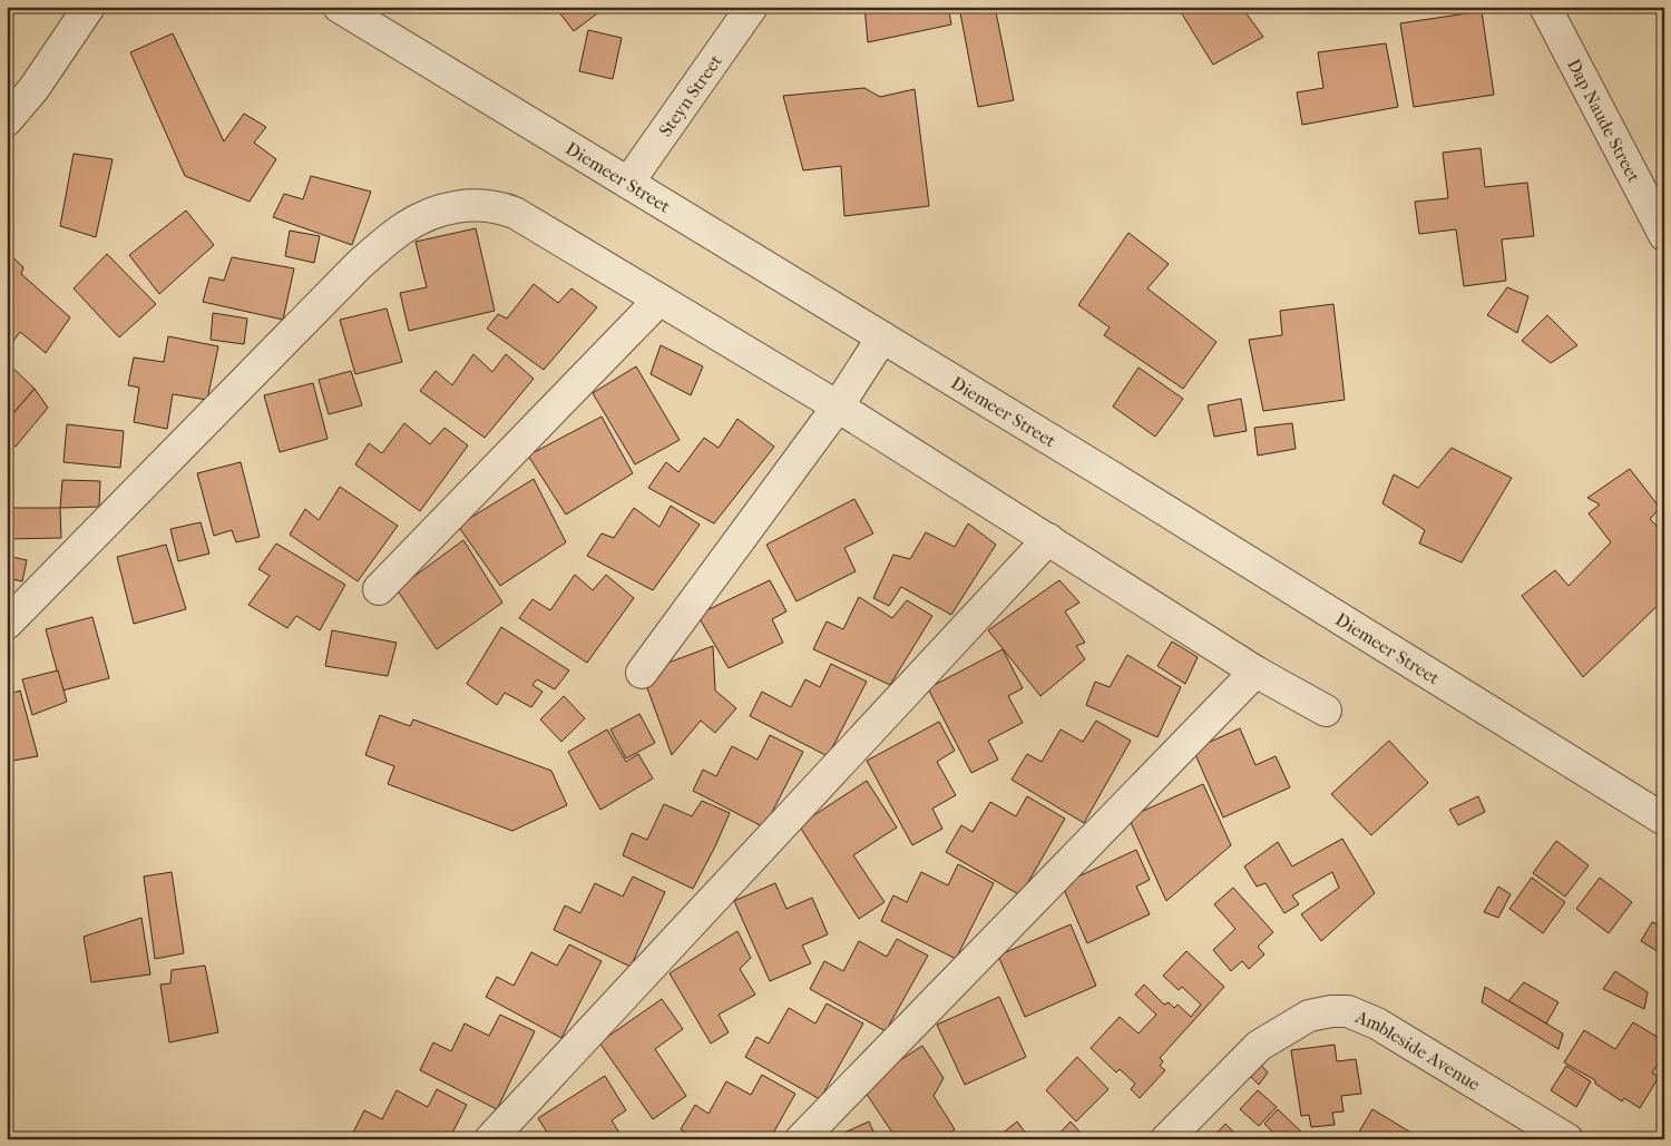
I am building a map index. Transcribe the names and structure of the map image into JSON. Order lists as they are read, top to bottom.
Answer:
{
  "streets": {
    "street": [
      "Steyn Street",
      "Dap Naude Street",
      "Diemeer Street",
      "Ambleside Avenue"
    ]
  },
  "crossings": [
    ["Steyn Street", "Diemeer Street"]
  ]
}
